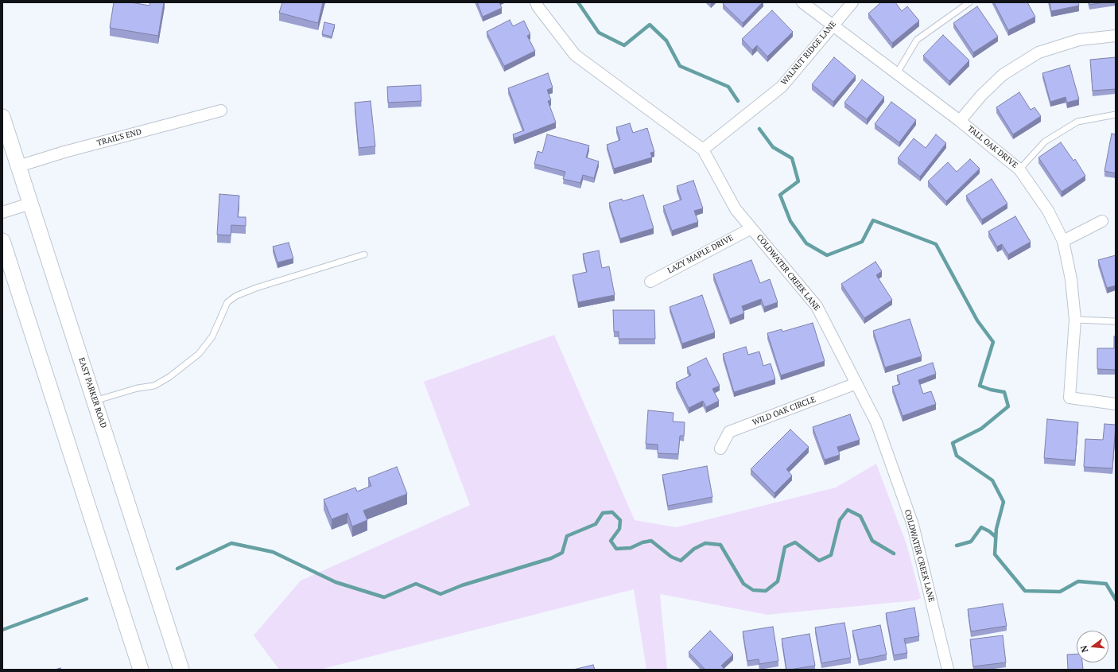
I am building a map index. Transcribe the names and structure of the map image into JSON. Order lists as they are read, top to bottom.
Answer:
{
  "streets": {
    "main road": ["EAST PARKER ROAD"],
    "street": [
      "WALNUT RIDGE LANE",
      "TRAIL'S END",
      "TALL OAK DRIVE",
      "LAZY MAPLE DRIVE",
      "COLDWATER CREEK LANE",
      "WILD OAK CIRCLE"
    ]
  },
  "crossings": [
    ["WALNUT RIDGE LANE", "TALL OAK DRIVE"],
    ["WALNUT RIDGE LANE", "COLDWATER CREEK LANE"],
    ["TRAIL'S END", "EAST PARKER ROAD"],
    ["LAZY MAPLE DRIVE", "COLDWATER CREEK LANE"],
    ["COLDWATER CREEK LANE", "WILD OAK CIRCLE"]
  ],
  "north": "left"
}
